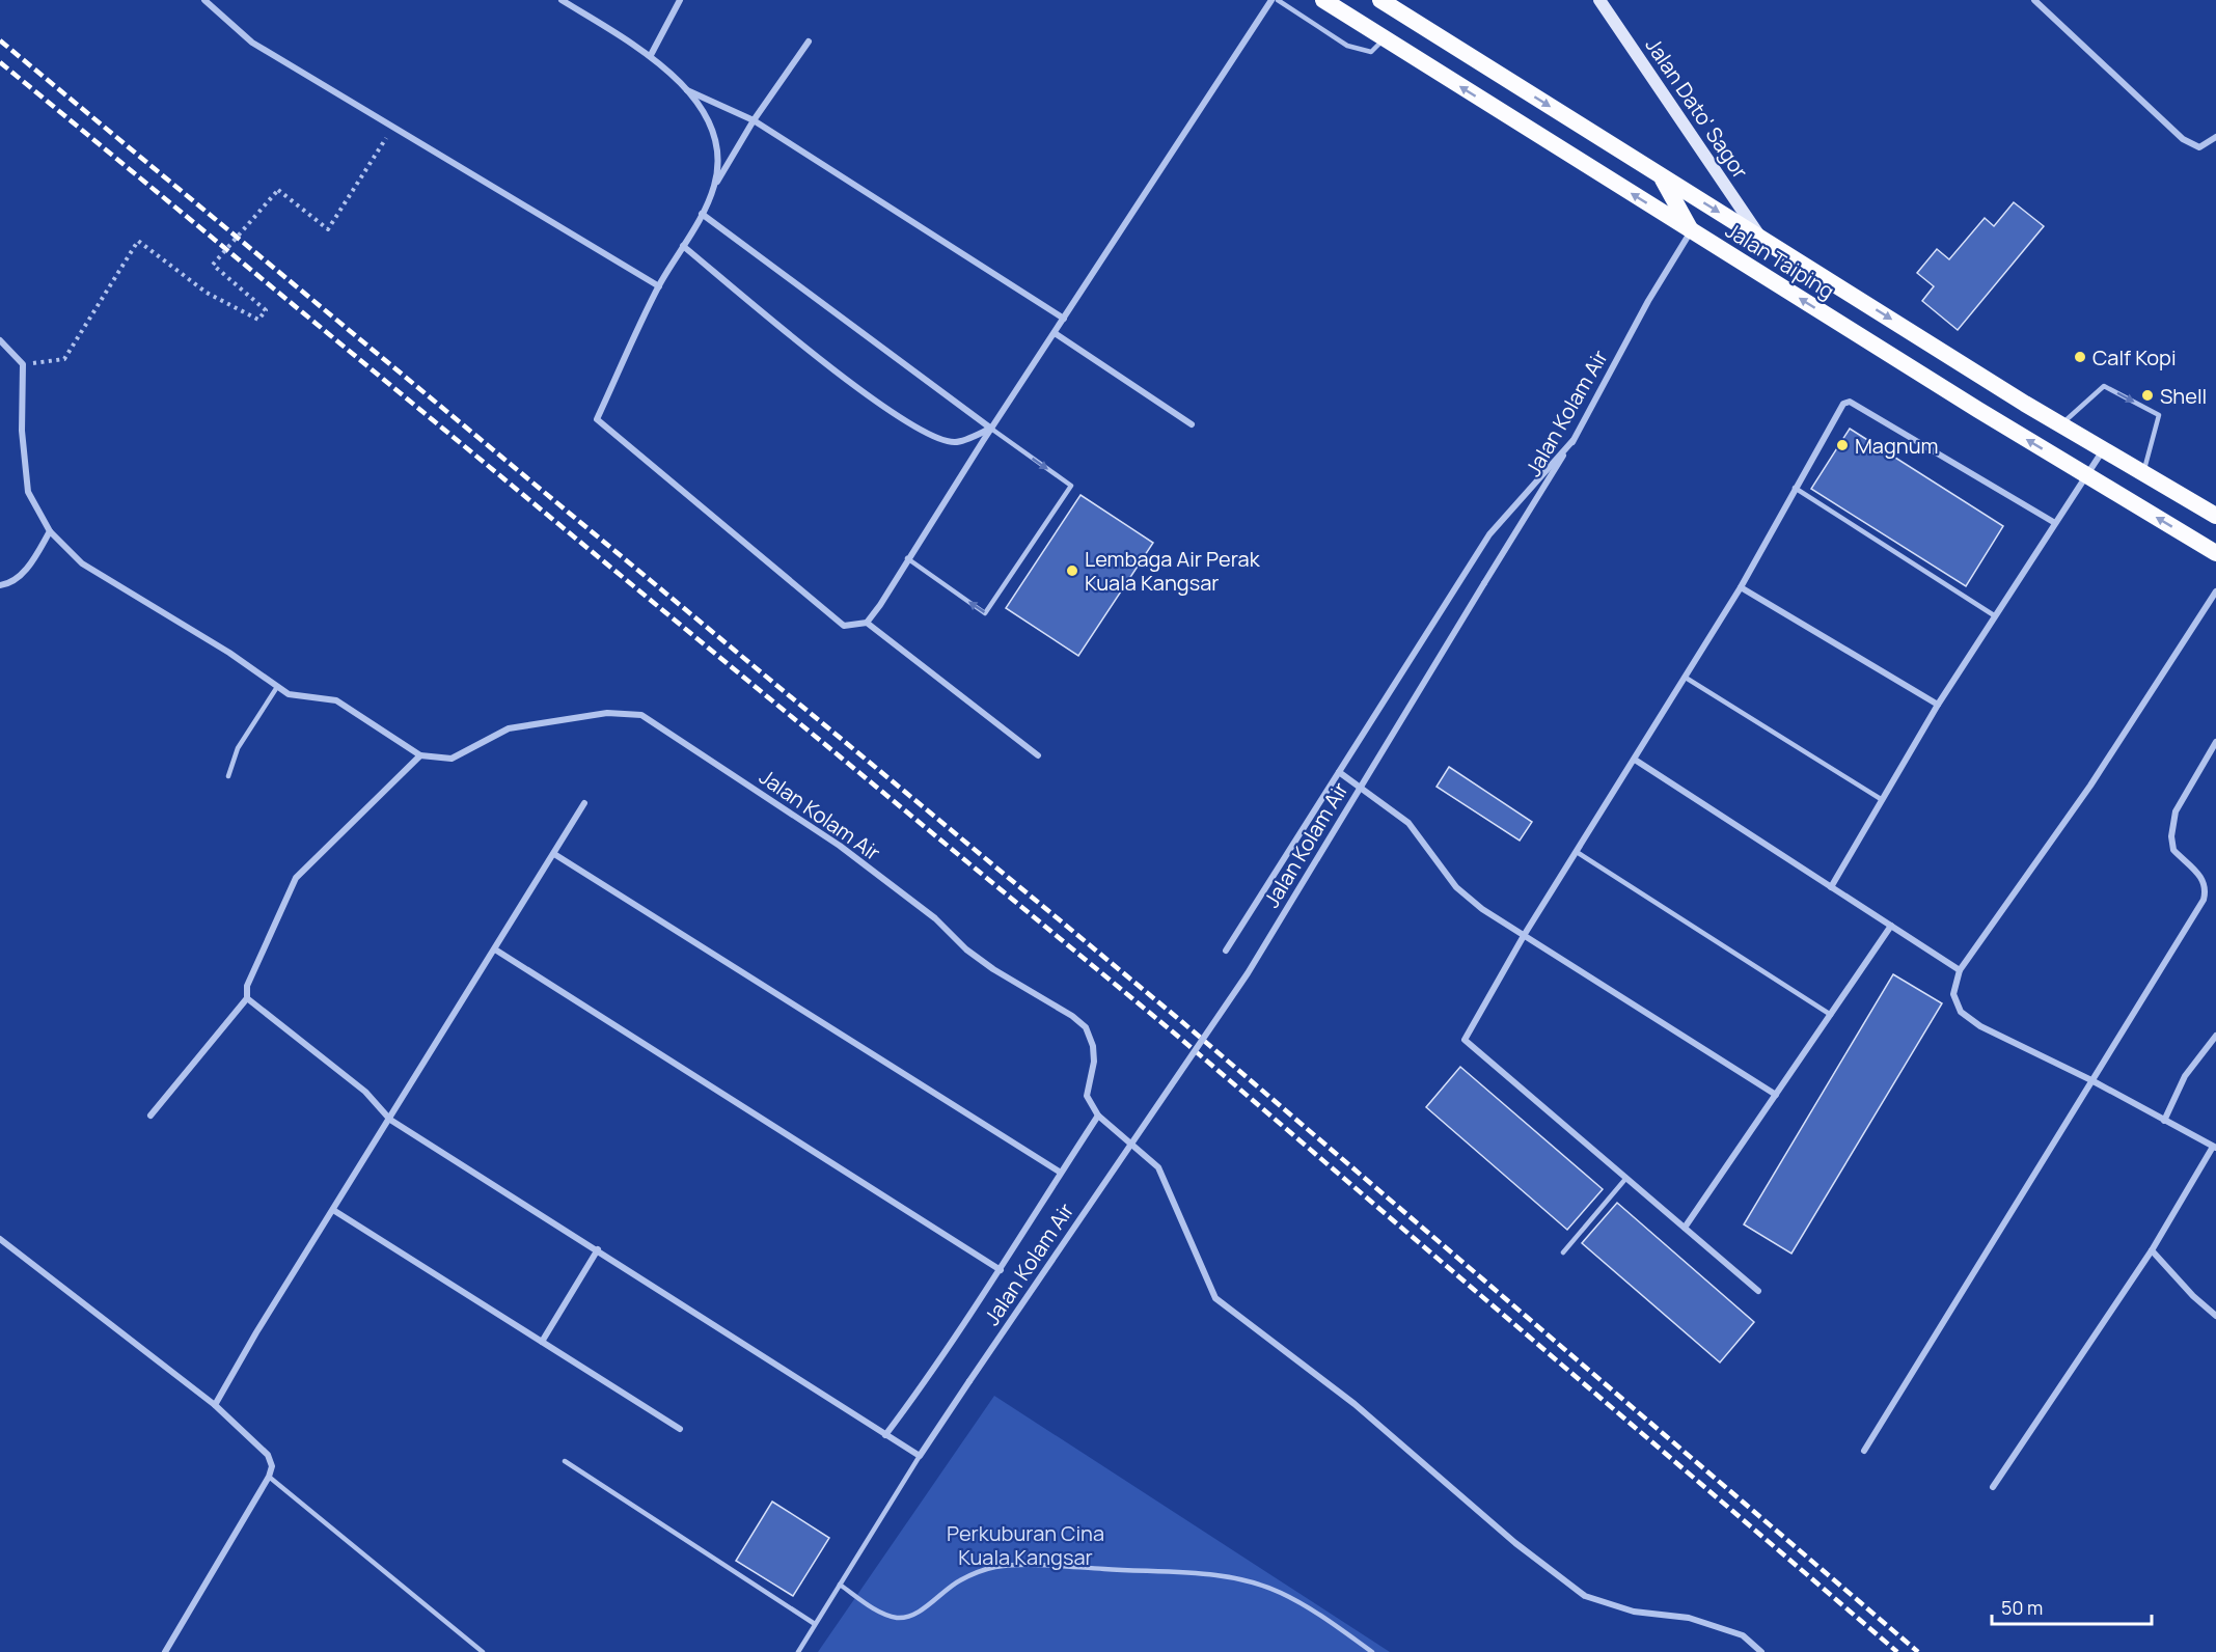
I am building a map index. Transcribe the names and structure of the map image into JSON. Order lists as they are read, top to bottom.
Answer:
{
  "streets": {
    "highway": ["Jalan Taiping"],
    "main road": ["Jalan Dato' Sagor"],
    "street": ["Jalan Kolam Air"]
  },
  "crossings": [
    ["Jalan Dato' Sagor", "Jalan Taiping"],
    ["Jalan Taiping", "Jalan Kolam Air"]
  ],
  "parks": ["Perkuburan Cina Kuala Kangsar"],
  "places": [
    "Calf Kopi",
    "Shell",
    "Magnum",
    "Lembaga Air Perak Kuala Kangsar"
  ],
  "scale_bar": "50 m"
}
